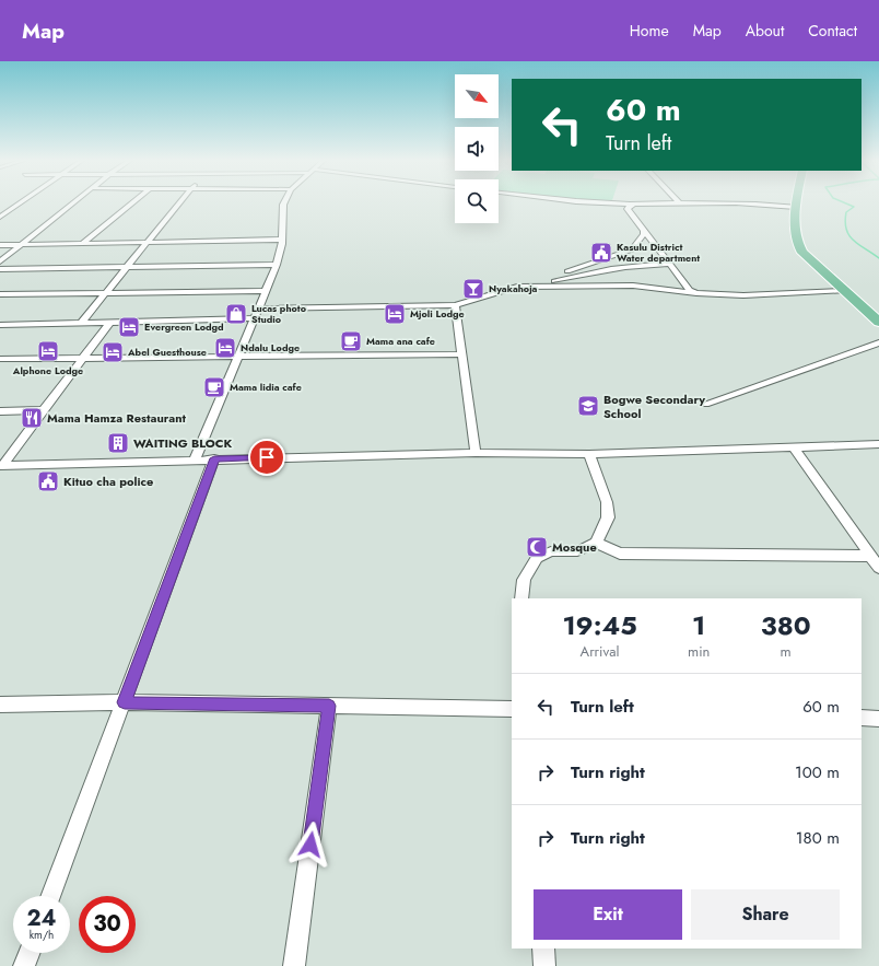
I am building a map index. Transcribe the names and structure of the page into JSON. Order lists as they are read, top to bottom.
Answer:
{
  "places": {
    "public building": ["Kasulu District Water department", "Kituo cha police"],
    "bar": ["Nyakahoja"],
    "shop": ["Lucas photo Studio"],
    "hotel": [
      "Mjoli Lodge",
      "Evergreen Lodgd",
      "Ndalu Lodge",
      "Alphone Lodge",
      "Abel Guesthouse"
    ],
    "cafe": ["Mama ana cafe", "Mama lidia cafe"],
    "school or university": ["Bogwe Secondary School"],
    "restaurant": ["Mama Hamza Restaurant"],
    "building": ["WAITING BLOCK"],
    "mosque": ["Mosque"]
  },
  "north": "bottom right",
  "page": {
    "header": "Map",
    "nav": [
      "Home",
      "Map",
      "About",
      "Contact"
    ],
    "turn": ["60 m", "Turn left"],
    "eta": [
      "19:45",
      "Arrival",
      "1",
      "min",
      "380",
      "m"
    ],
    "list": [
      {
        "name": "Turn left",
        "value": "60 m"
      },
      {
        "name": "Turn right",
        "value": "100 m"
      },
      {
        "name": "Turn right",
        "value": "180 m"
      }
    ],
    "buttons": ["Exit", "Share"],
    "speed": "24 km/h",
    "limit": "30"
  }
}
